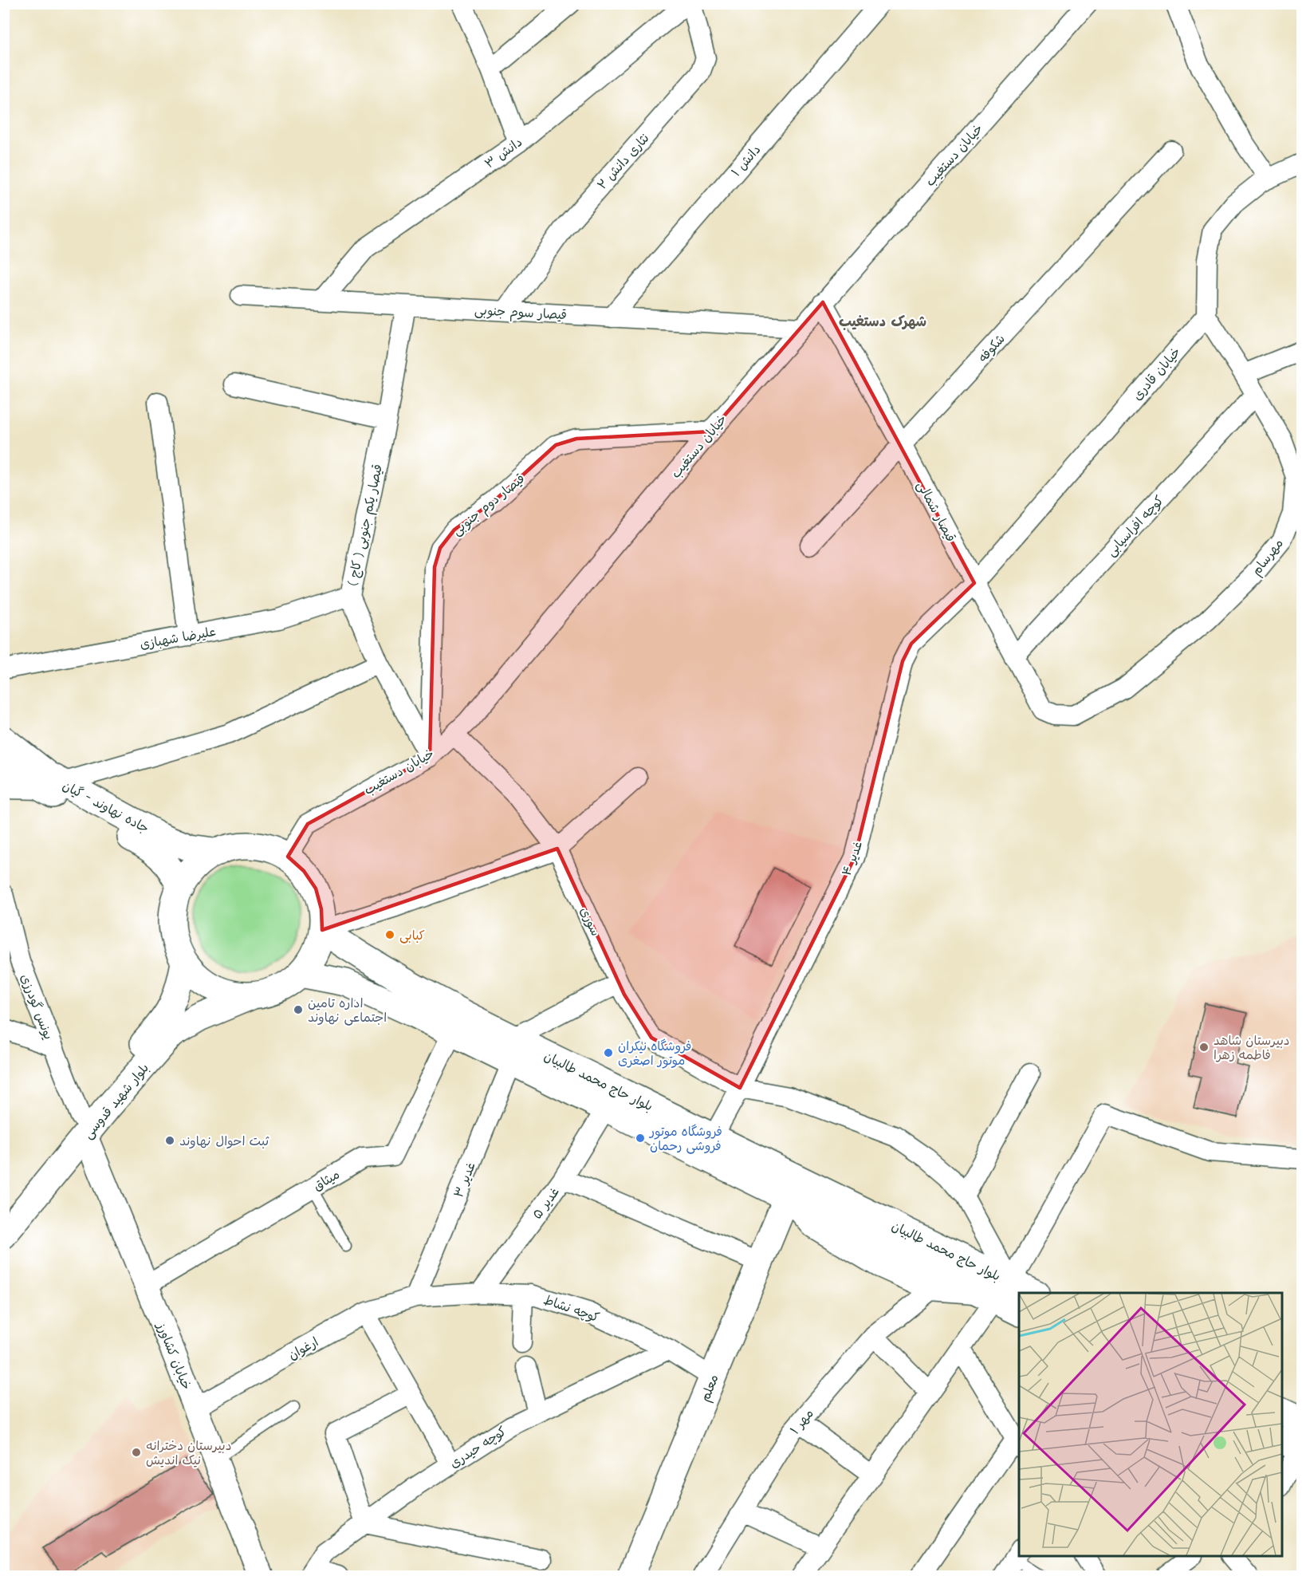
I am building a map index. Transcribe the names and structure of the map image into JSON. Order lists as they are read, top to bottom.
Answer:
{
  "streets": {
    "main road": [
      "جاده نهاوند - گیان",
      "بلوار حاج محمد طالبیان",
      "بلوار شهید قدوسی",
      "معلم"
    ],
    "street": [
      "دانش ۳",
      "خیابان دستغیب",
      "دانش ۱",
      "نثاری دانش ۲",
      "قیصار سوم جنوبی",
      "شکوفه",
      "خیابان قادری",
      "قیصار دوم جنوبی",
      "قیصار شمالی",
      "قیصار یکم جنوبی ( کاج )",
      "کوچه افراسیابی",
      "مهرسام",
      "علیرضا شهبازی",
      "غدیر ۴",
      "سوری",
      "یونس گودرزی",
      "میثاق",
      "غدیر ۳",
      "غدیر ۵",
      "کوچه نشاط",
      "ارغوان",
      "خیابان کشاورز",
      "مهر ۱",
      "کوچه حیدری"
    ]
  },
  "crossings": [
    ["دانش ۳", "قیصار سوم جنوبی"],
    ["خیابان دستغیب", "قیصار سوم جنوبی"],
    ["خیابان دستغیب", "قیصار دوم جنوبی"],
    ["خیابان دستغیب", "قیصار شمالی"],
    ["خیابان دستغیب", "قیصار یکم جنوبی ( کاج )"],
    ["خیابان دستغیب", "جاده نهاوند - گیان"],
    ["خیابان دستغیب", "سوری"],
    ["خیابان دستغیب", "بلوار حاج محمد طالبیان"],
    ["خیابان دستغیب", "بلوار شهید قدوسی"],
    ["دانش ۱", "قیصار سوم جنوبی"],
    ["نثاری دانش ۲", "قیصار سوم جنوبی"],
    ["قیصار سوم جنوبی", "قیصار یکم جنوبی ( کاج )"],
    ["شکوفه", "قیصار شمالی"],
    ["خیابان قادری", "قیصار شمالی"],
    ["خیابان قادری", "مهرسام"],
    ["خیابان قادری", "غدیر ۴"],
    ["قیصار دوم جنوبی", "قیصار یکم جنوبی ( کاج )"],
    ["قیصار شمالی", "کوچه افراسیابی"],
    ["قیصار شمالی", "مهرسام"],
    ["قیصار شمالی", "غدیر ۴"],
    ["قیصار یکم جنوبی ( کاج )", "علیرضا شهبازی"],
    ["کوچه افراسیابی", "مهرسام"],
    ["جاده نهاوند - گیان", "بلوار حاج محمد طالبیان"],
    ["جاده نهاوند - گیان", "بلوار شهید قدوسی"],
    ["غدیر ۴", "سوری"],
    ["غدیر ۴", "بلوار حاج محمد طالبیان"],
    ["سوری", "بلوار حاج محمد طالبیان"],
    ["یونس گودرزی", "بلوار شهید قدوسی"],
    ["یونس گودرزی", "خیابان کشاورز"],
    ["بلوار حاج محمد طالبیان", "بلوار شهید قدوسی"],
    ["بلوار حاج محمد طالبیان", "میثاق"],
    ["بلوار حاج محمد طالبیان", "غدیر ۳"],
    ["بلوار حاج محمد طالبیان", "غدیر ۵"],
    ["بلوار حاج محمد طالبیان", "معلم"],
    ["بلوار شهید قدوسی", "خیابان کشاورز"],
    ["میثاق", "خیابان کشاورز"],
    ["غدیر ۳", "کوچه نشاط"],
    ["غدیر ۳", "ارغوان"],
    ["غدیر ۵", "کوچه نشاط"],
    ["کوچه نشاط", "ارغوان"],
    ["کوچه نشاط", "معلم"],
    ["کوچه نشاط", "کوچه حیدری"],
    ["ارغوان", "خیابان کشاورز"]
  ],
  "districts": ["شهرک دستغیب"],
  "places": [
    "کبابی",
    "اداره تامین اجتماعی نهاوند",
    "دبیرستان شاهد فاطمه زهرا",
    "فروشگاه نیکران موتور اصغری",
    "فروشگاه موتور فروشی رحمان",
    "ثبت احوال نهاوند",
    "دبیرستان دخترانه نیک اندیش"
  ]
}
